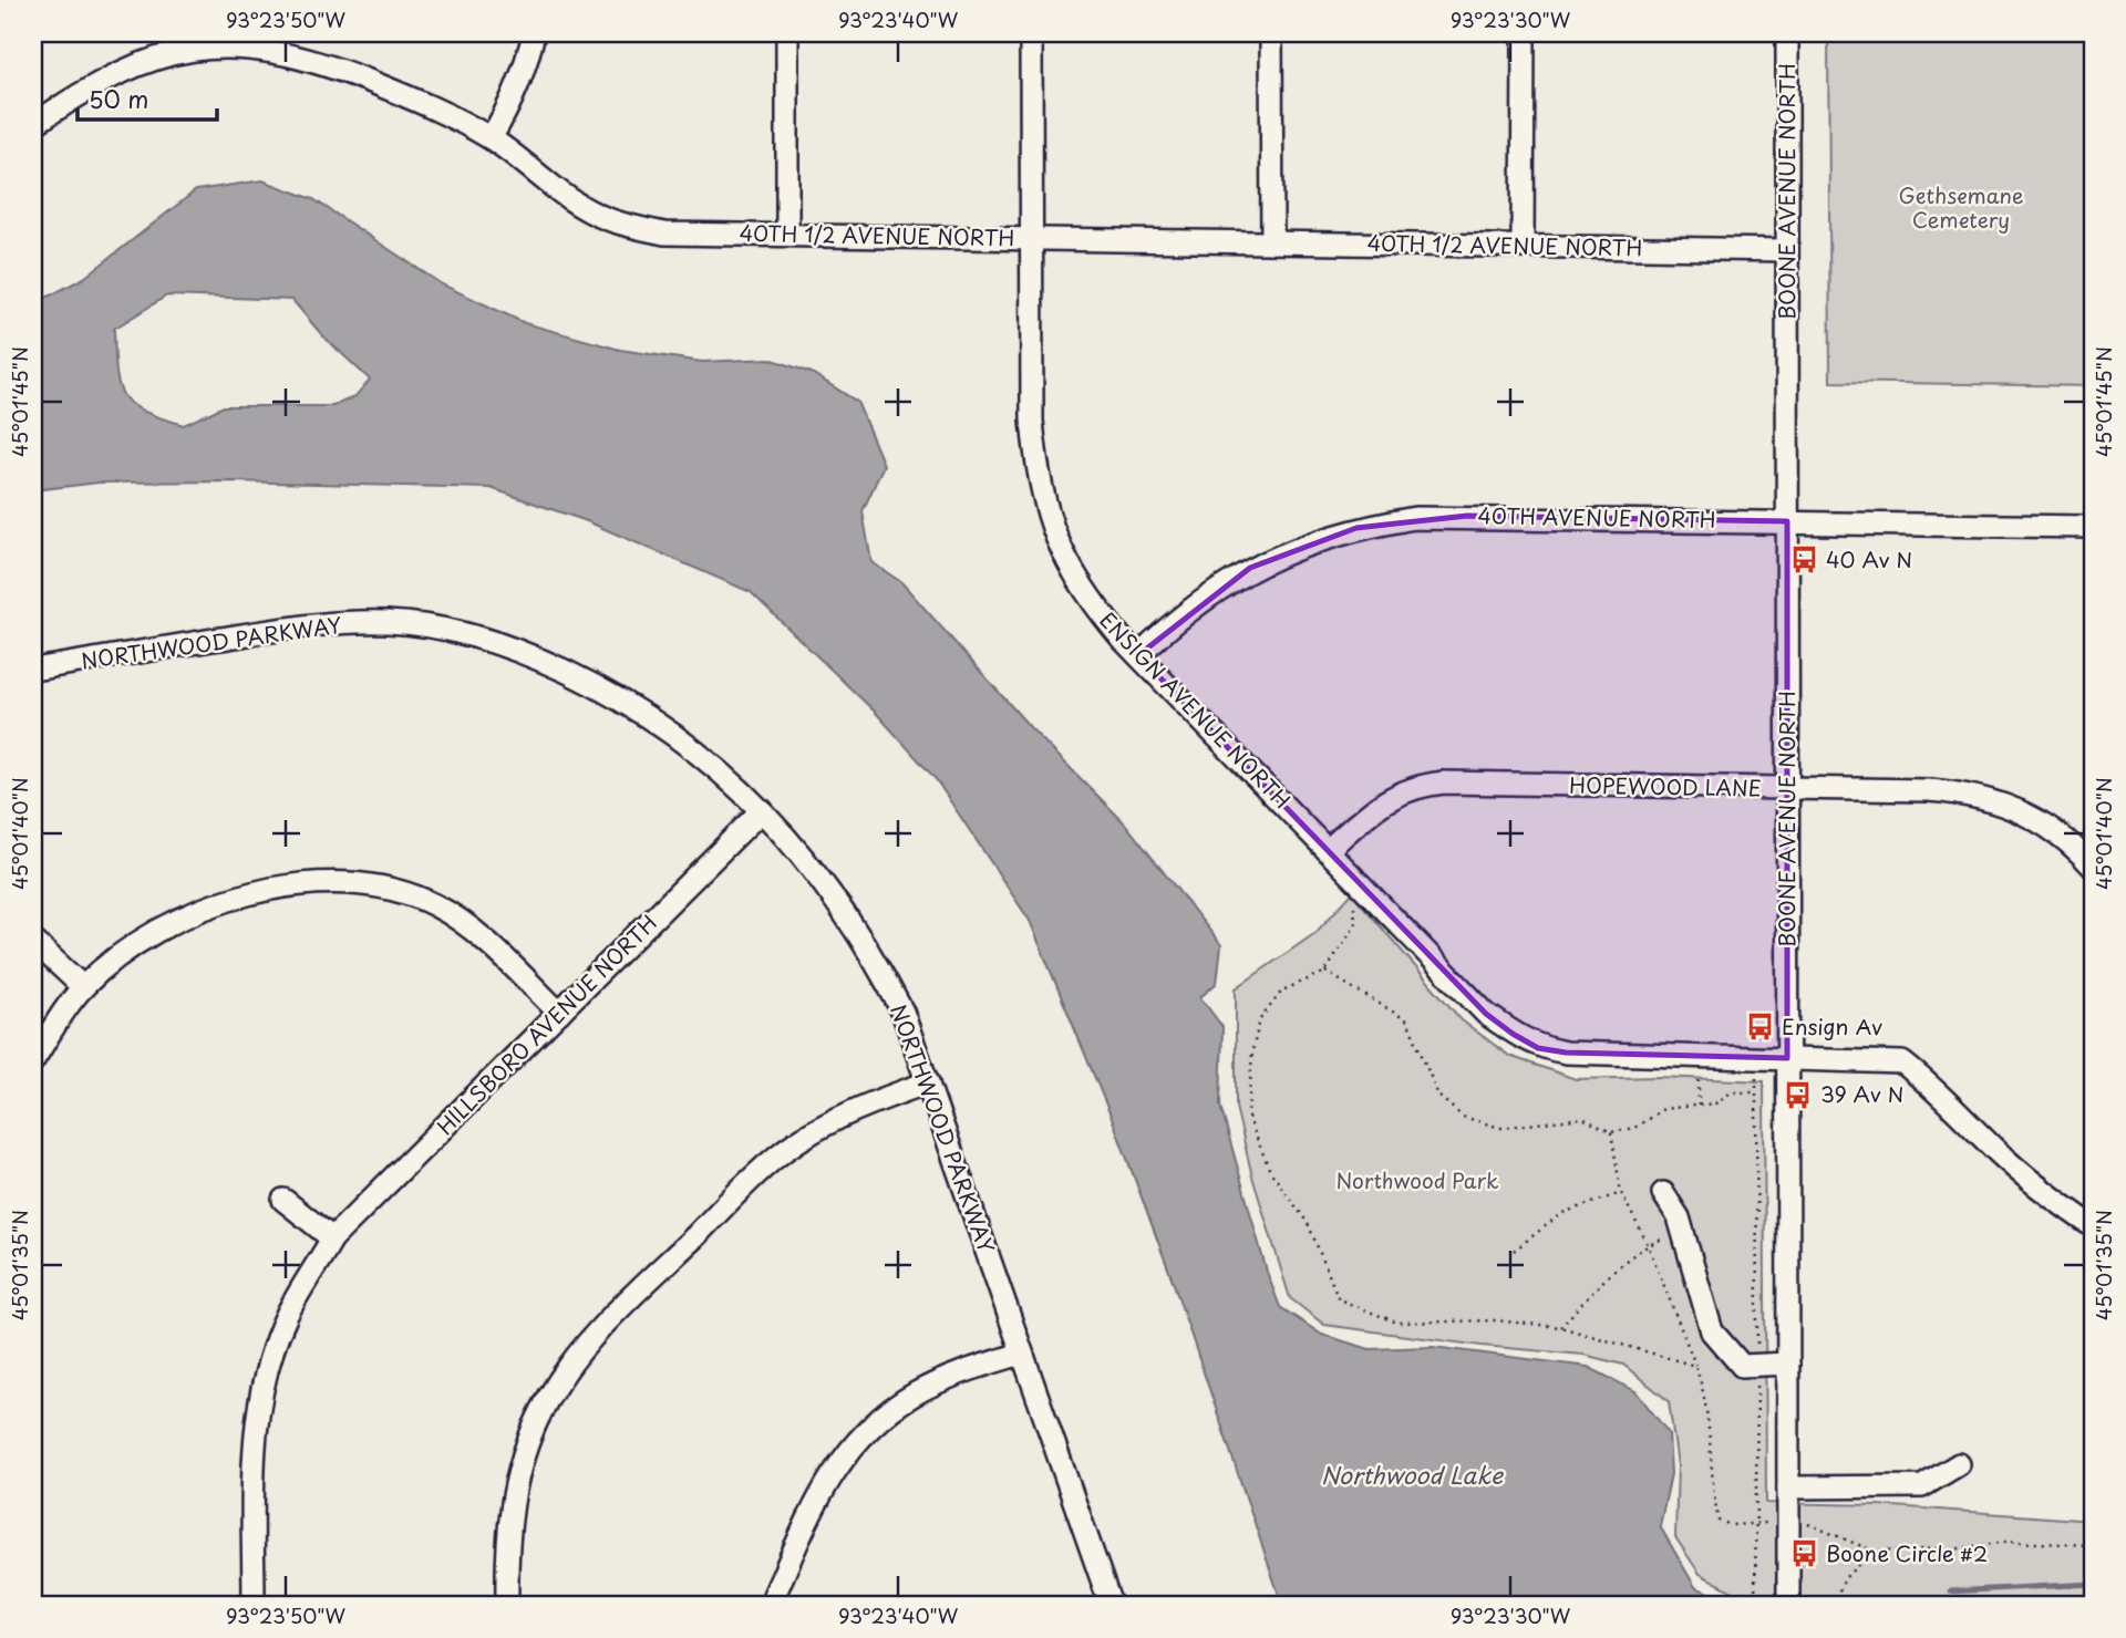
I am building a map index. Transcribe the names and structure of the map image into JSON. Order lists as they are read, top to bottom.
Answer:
{
  "streets": {
    "street": [
      "BOONE AVENUE NORTH",
      "40TH 1/2 AVENUE NORTH",
      "40TH AVENUE NORTH",
      "NORTHWOOD PARKWAY",
      "ENSIGN AVENUE NORTH",
      "HOPEWOOD LANE",
      "HILLSBORO AVENUE NORTH"
    ]
  },
  "crossings": [
    ["BOONE AVENUE NORTH", "40TH 1/2 AVENUE NORTH"],
    ["BOONE AVENUE NORTH", "40TH AVENUE NORTH"],
    ["BOONE AVENUE NORTH", "ENSIGN AVENUE NORTH"],
    ["BOONE AVENUE NORTH", "HOPEWOOD LANE"],
    ["40TH 1/2 AVENUE NORTH", "ENSIGN AVENUE NORTH"],
    ["40TH AVENUE NORTH", "ENSIGN AVENUE NORTH"],
    ["NORTHWOOD PARKWAY", "HILLSBORO AVENUE NORTH"],
    ["ENSIGN AVENUE NORTH", "HOPEWOOD LANE"]
  ],
  "water": ["Northwood Lake"],
  "parks": ["Gethsemane Cemetery", "Northwood Park"],
  "places": {
    "bus stop": [
      "40 Av N",
      "Ensign Av",
      "39 Av N",
      "Boone Circle #2"
    ]
  },
  "scale_bar": "50 m",
  "coordinates": [
    "93°23'50\"W",
    "93°23'40\"W",
    "93°23'30\"W",
    "45°01'45\"N",
    "45°01'40\"N",
    "45°01'35\"N"
  ]
}
